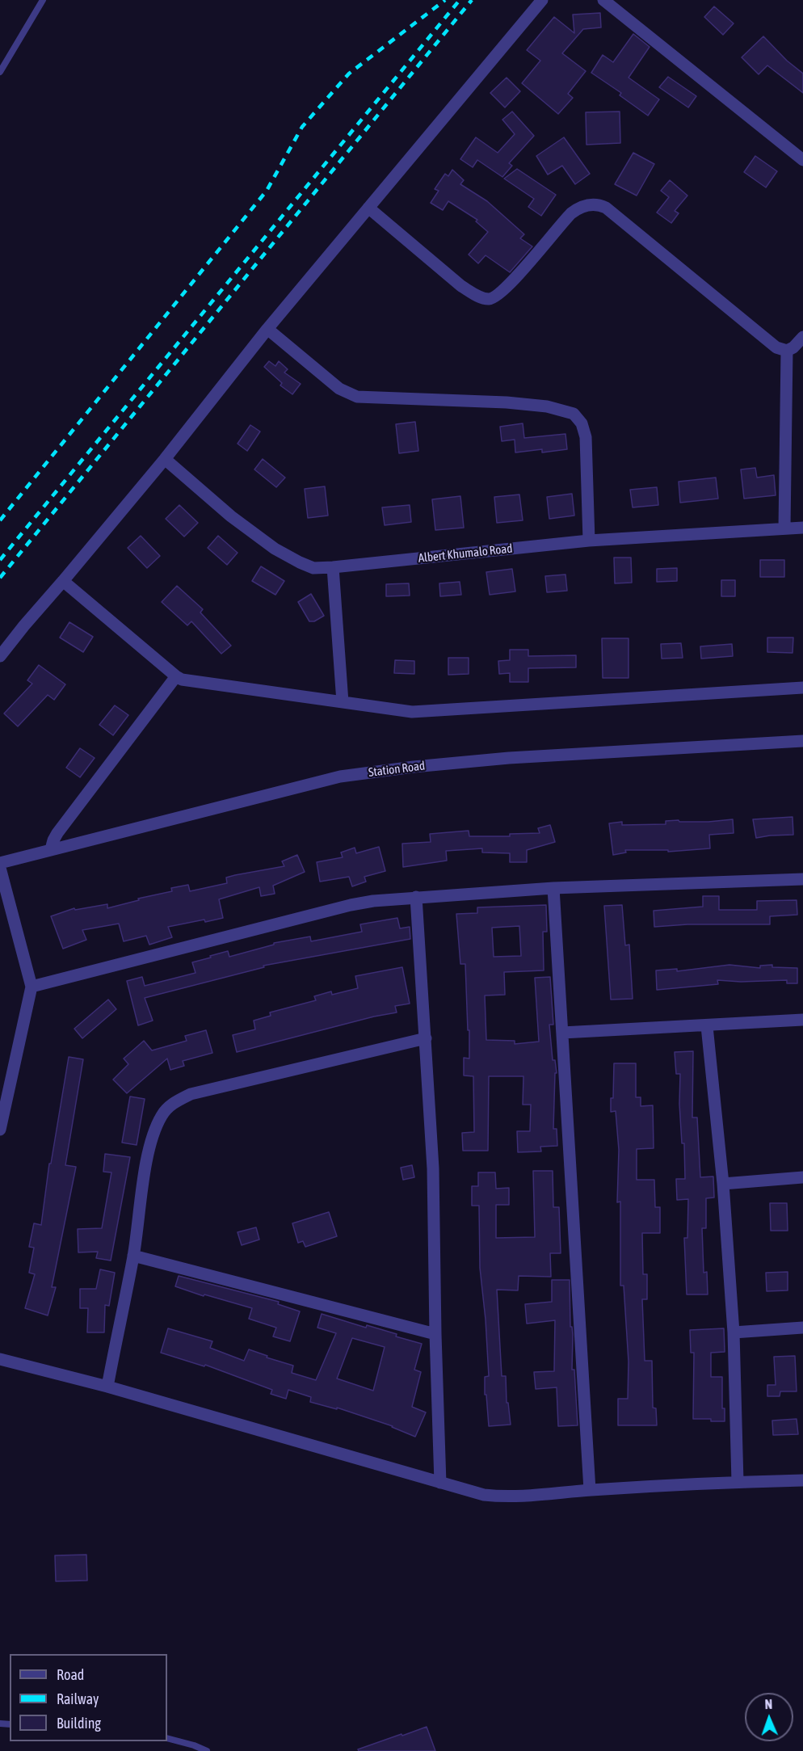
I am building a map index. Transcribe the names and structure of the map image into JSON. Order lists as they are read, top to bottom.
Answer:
{
  "streets": {
    "street": ["Albert Khumalo Road", "Station Road"]
  },
  "legend": ["Road", "Railway", "Building"],
  "north": "top"
}
